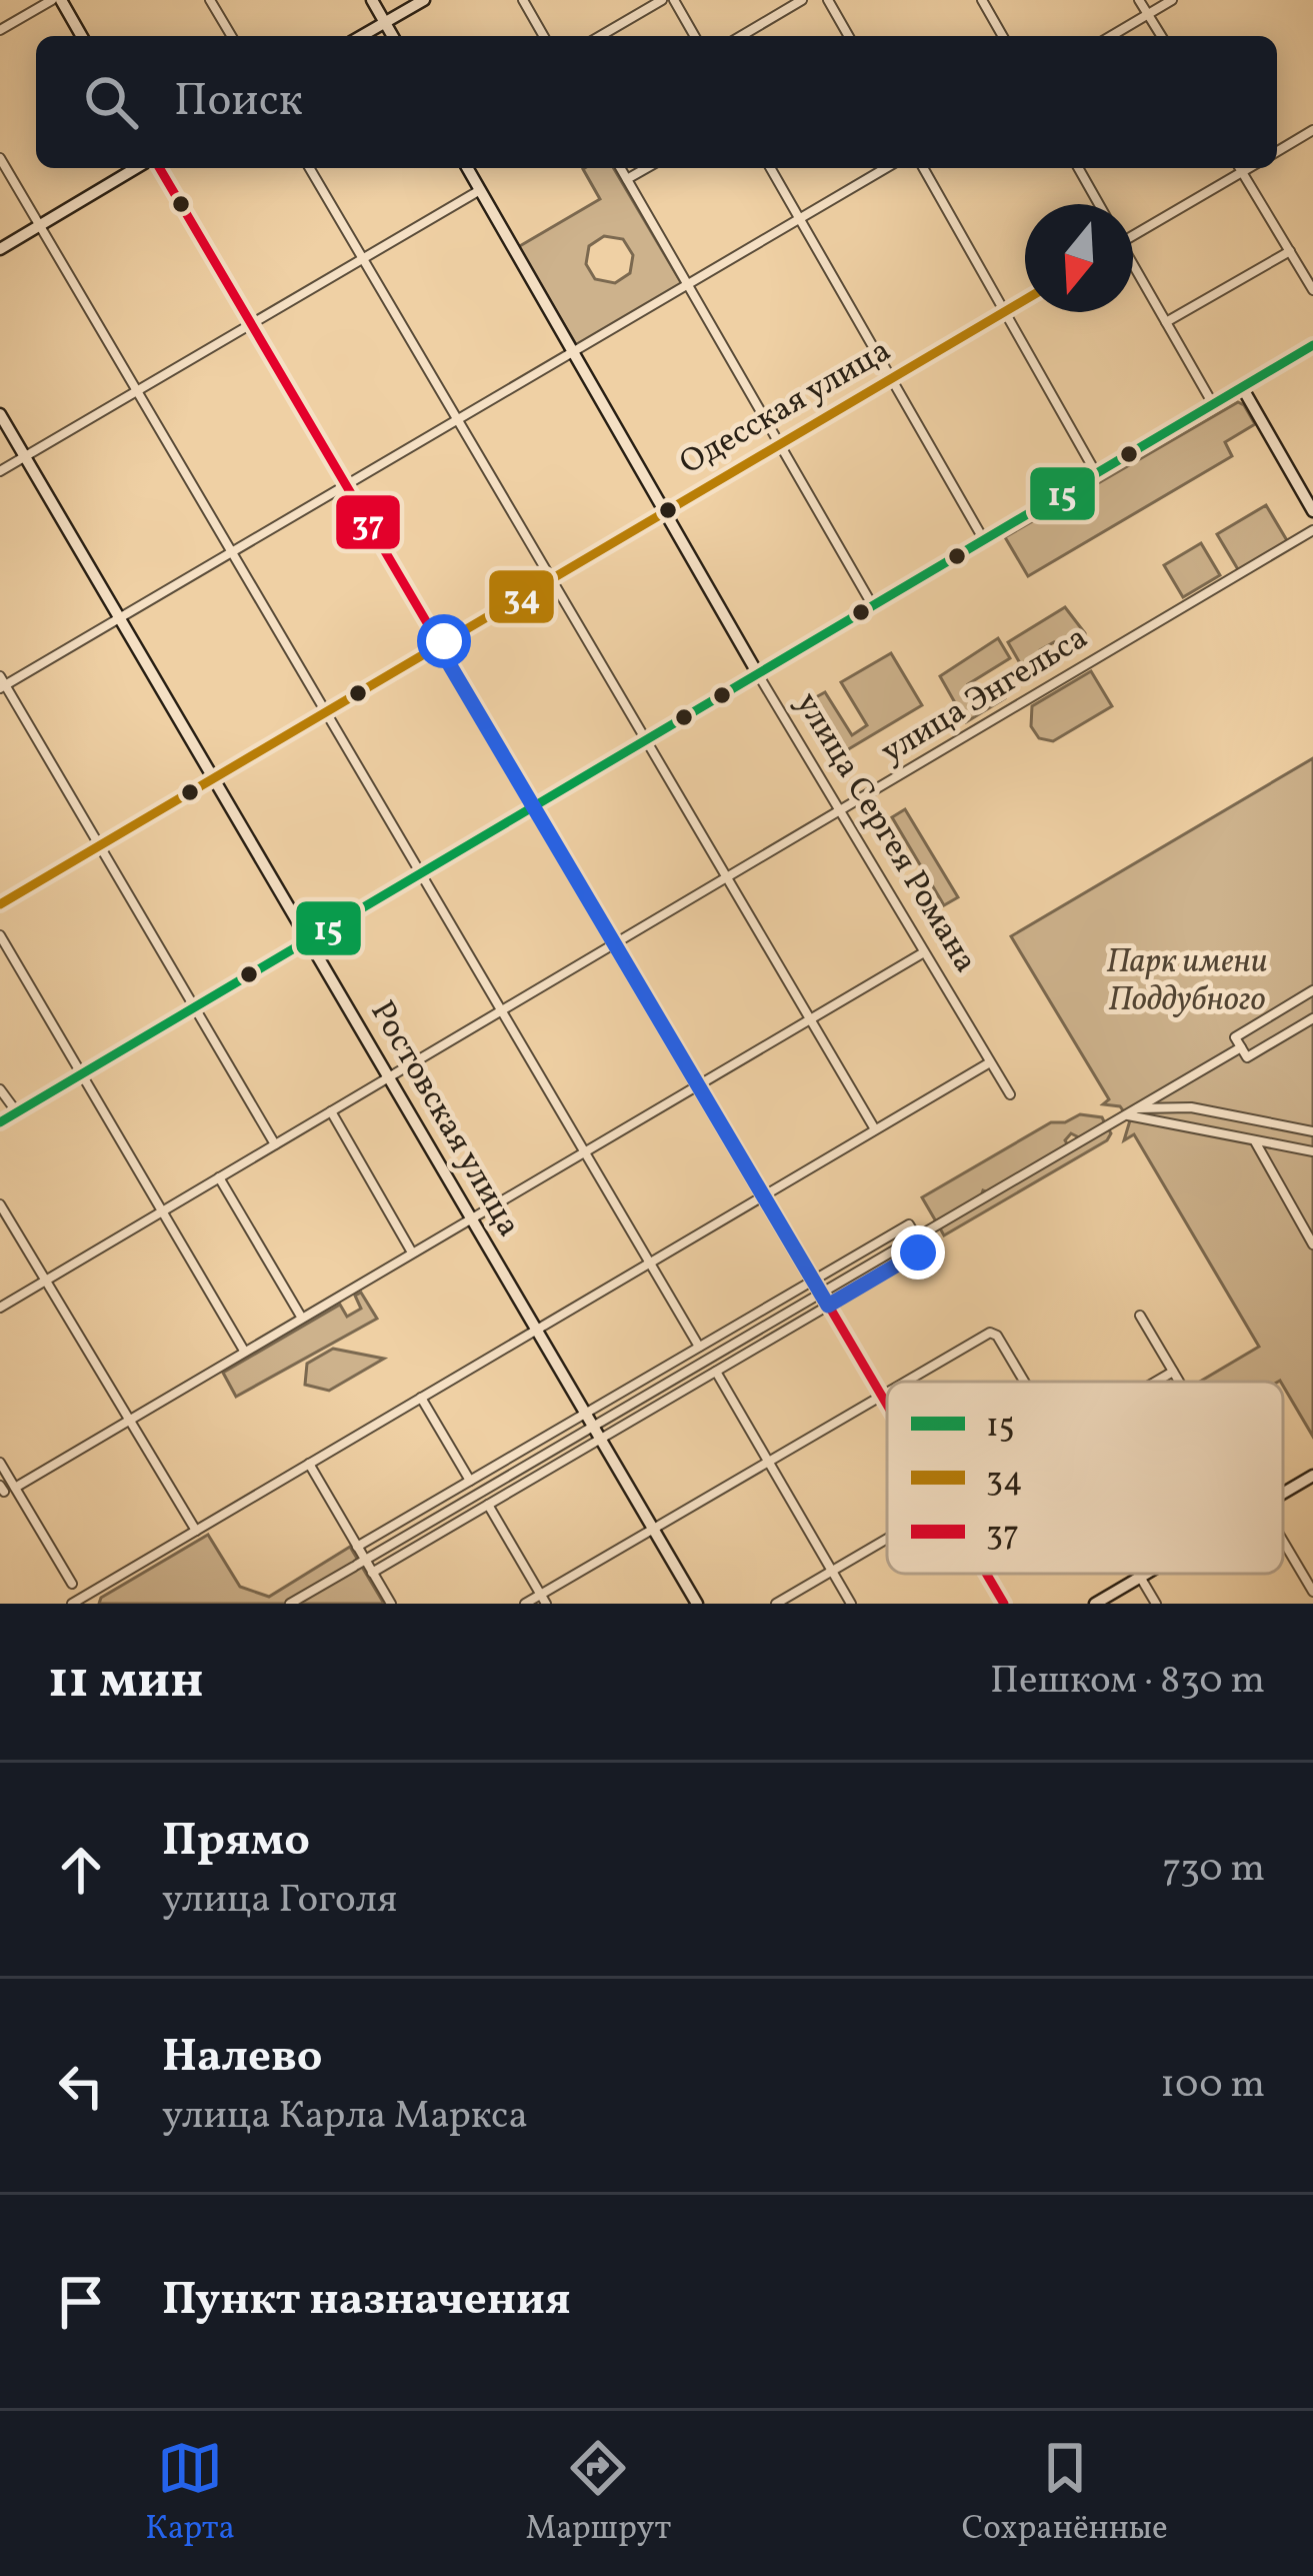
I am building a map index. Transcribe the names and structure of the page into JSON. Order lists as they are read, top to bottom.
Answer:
{
  "streets": {
    "street": [
      "Одесская улица",
      "улица Энгельса",
      "улица Сергея Романа",
      "Ростовская улица"
    ]
  },
  "crossings": [
    ["Одесская улица", "улица Сергея Романа"],
    ["Одесская улица", "Ростовская улица"],
    ["улица Энгельса", "улица Сергея Романа"],
    ["улица Энгельса", "Ростовская улица"]
  ],
  "parks": ["Парк имени Поддубного"],
  "lines": ["transit line 37", "transit line 34", "transit line 15"],
  "legend": ["15", "34", "37"],
  "north": "bottom",
  "page": {
    "search": "Поиск",
    "heading": ["11 мин", "Пешком · 830 m"],
    "list": [
      ["Прямо", "улица Гоголя", "730 m"],
      ["Налево", "улица Карла Маркса", "100 m"],
      "Пункт назначения"
    ],
    "nav": ["Карта", "Маршрут", "Сохранённые"]
  }
}
